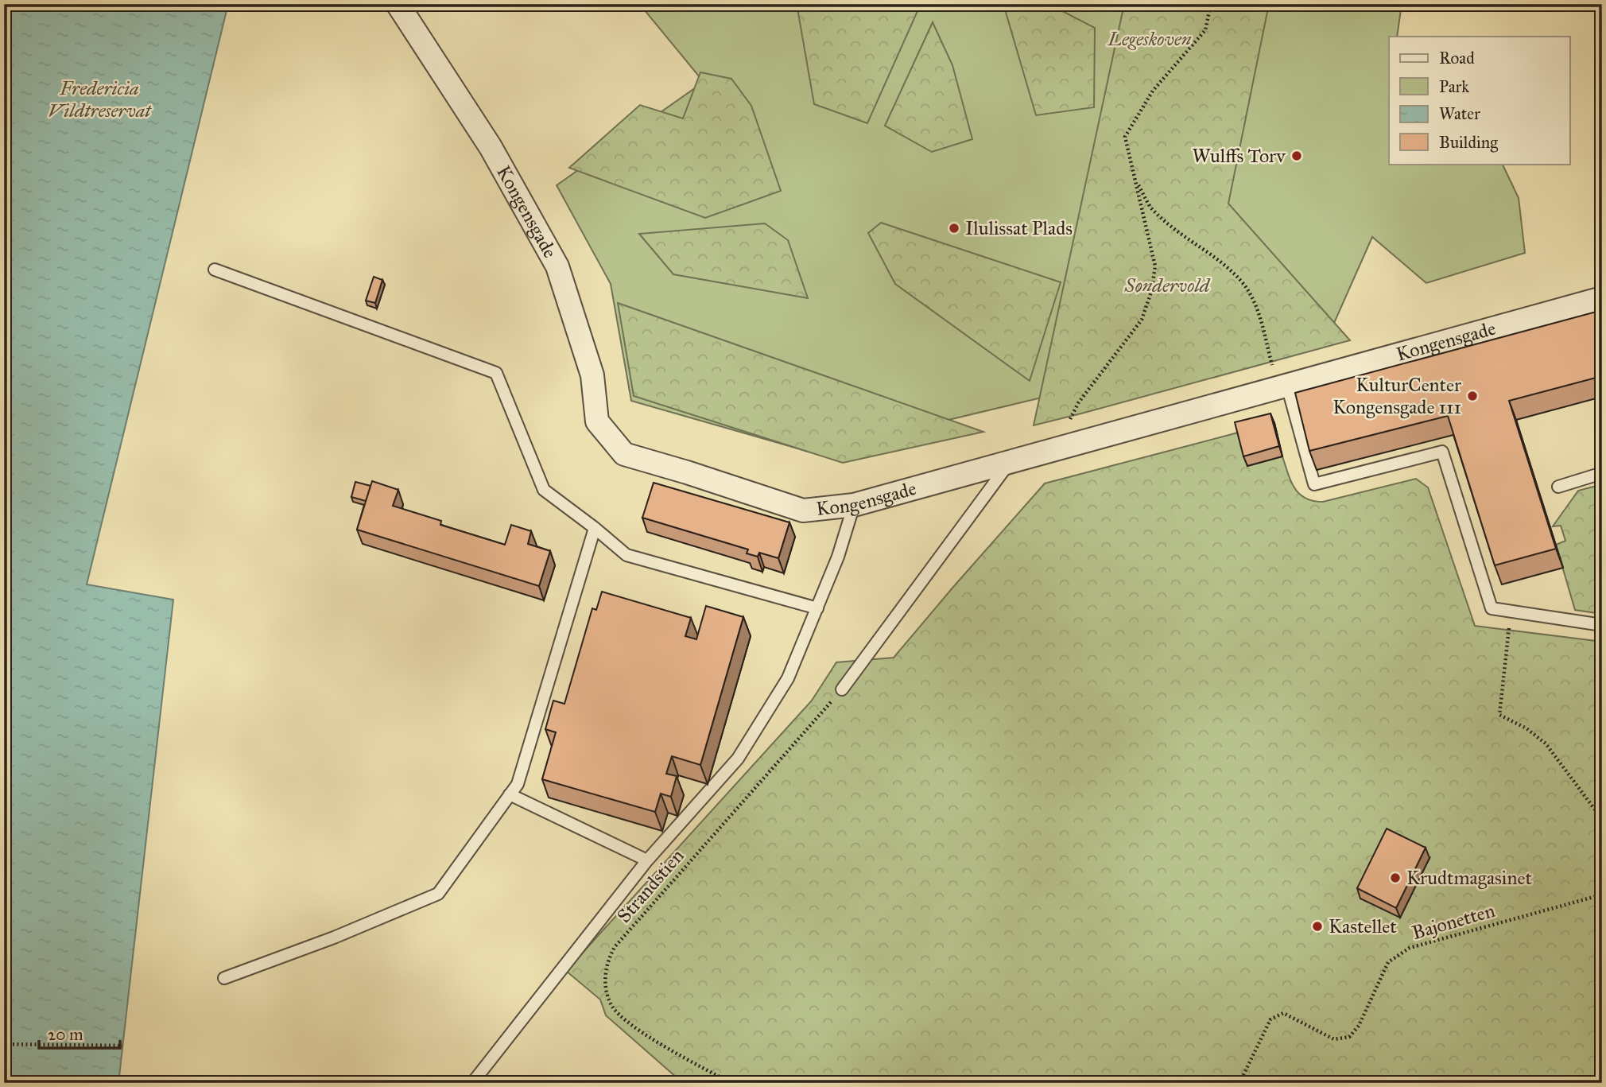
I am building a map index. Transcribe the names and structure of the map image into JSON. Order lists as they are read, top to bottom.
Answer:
{
  "streets": {
    "street": ["Kongensgade"],
    "path": ["Strandstien", "Bajonetten"]
  },
  "parks": ["Legeskoven", "Fredericia Vildtreservat", "Søndervold"],
  "places": [
    "Wulffs Torv",
    "Ilulissat Plads",
    "KulturCenter Kongensgade 111",
    "Krudtmagasinet",
    "Kastellet"
  ],
  "legend": [
    "Road",
    "Park",
    "Water",
    "Building"
  ],
  "scale_bar": "20 m"
}
